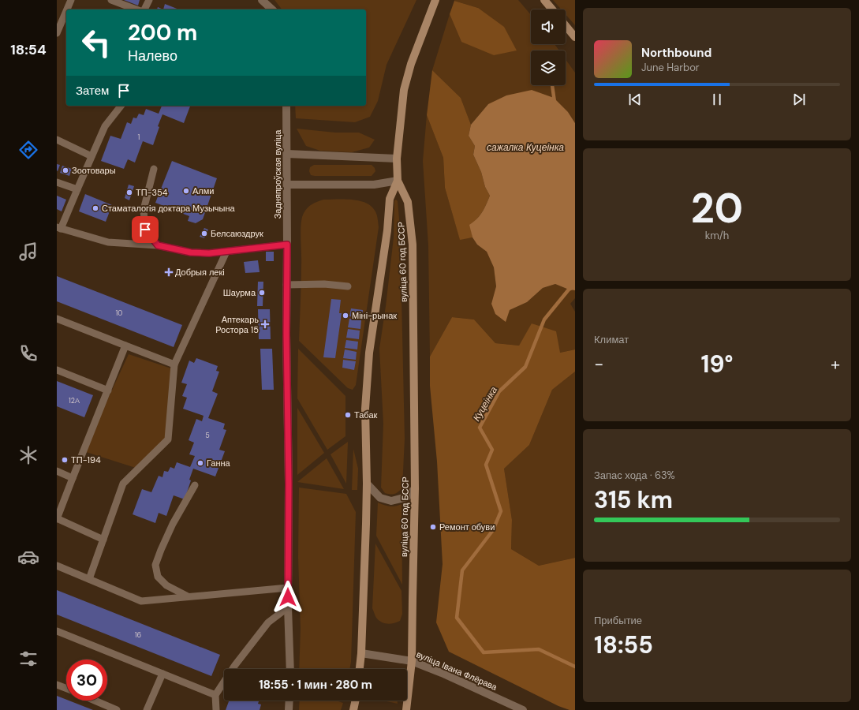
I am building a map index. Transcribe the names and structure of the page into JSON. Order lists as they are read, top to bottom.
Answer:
{
  "streets": {
    "main road": ["вуліца 60 год БССР"],
    "street": ["Задняпроўская вуліца", "вуліца Івана Флёрава"]
  },
  "crossings": [
    ["вуліца 60 год БССР", "вуліца Івана Флёрава"]
  ],
  "water": ["сажалка Куцеінка", "Куцеінка"],
  "places": {
    "other": [
      "Зоотовары",
      "Алми",
      "ТП-354",
      "Стаматалогія доктара Музычына",
      "Белсаюздрук",
      "Шаурма",
      "Міні-рынак",
      "Табак",
      "ТП-194",
      "Ганна",
      "Ремонт обуви"
    ],
    "health": ["Добрыя лекі", "Аптекарь Ростора 15"]
  },
  "house_numbers": [
    "1",
    "10",
    "12А",
    "5",
    "16"
  ],
  "page": {
    "tabs": "18:54",
    "turn": ["200 m", "Налево"],
    "song": ["Northbound", "June Harbor"],
    "then": "Затем",
    "tile": [
      ["20", "km/h"],
      "Климат",
      ["Запас хода · 63%", "315 km"],
      ["Прибытие", "18:55"]
    ],
    "heat": ["−", "19°", "+"],
    "limit": "30",
    "trip": "18:55 · 1 мин · 280 m"
  }
}
